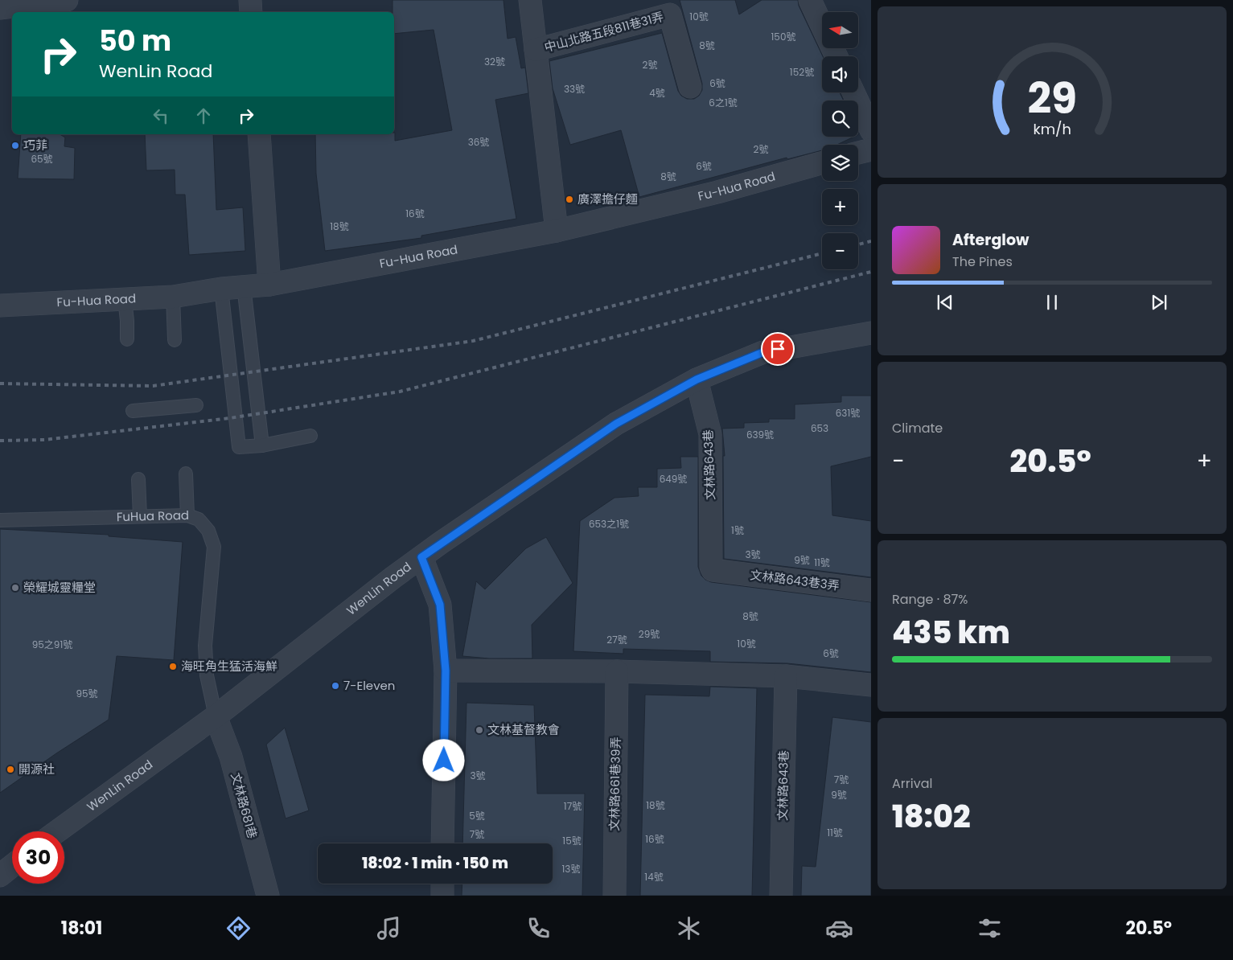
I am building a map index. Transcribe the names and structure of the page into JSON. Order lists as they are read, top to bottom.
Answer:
{
  "streets": {
    "street": [
      "中山北路五段811巷31弄",
      "Fu-Hua Road",
      "文林路643巷",
      "文林路643巷3弄",
      "WenLin Road",
      "文林路661巷39弄",
      "文林路681巷"
    ],
    "lane": ["FuHua Road"]
  },
  "crossings": [
    ["文林路643巷", "文林路643巷3弄"],
    ["文林路643巷", "WenLin Road"],
    ["FuHua Road", "WenLin Road"],
    ["FuHua Road", "文林路681巷"],
    ["WenLin Road", "文林路681巷"]
  ],
  "places": [
    "巧菲",
    "廣澤擔仔麵",
    "榮耀城靈糧堂",
    "海旺角生猛活海鮮",
    "7-Eleven",
    "文林基督教會",
    "開源社"
  ],
  "house_numbers": [
    "10號",
    "150號",
    "8號",
    "32號",
    "2號",
    "152號",
    "6號",
    "33號",
    "4號",
    "6之1號",
    "36號",
    "2號",
    "65號",
    "6號",
    "8號",
    "16號",
    "18號",
    "631號",
    "653",
    "639號",
    "649號",
    "653之1號",
    "1號",
    "3號",
    "9號",
    "11號",
    "8號",
    "29號",
    "27號",
    "10號",
    "95之91號",
    "6號",
    "95號",
    "3號",
    "7號",
    "9號",
    "18號",
    "17號",
    "5號",
    "11號",
    "7號",
    "16號",
    "15號",
    "13號",
    "14號"
  ],
  "north": "left",
  "page": {
    "map_buttons": ["+", "−"],
    "turn": ["50 m", "WenLin Road"],
    "song": ["Afterglow", "The Pines"],
    "tile": [
      "Climate",
      ["Range · 87%", "435 km"],
      ["Arrival", "18:02"]
    ],
    "heat": ["−", "20.5°", "+"],
    "limit": "30",
    "trip": "18:02 · 1 min · 150 m",
    "tabs": ["18:01", "20.5°"],
    "gauge": ["29", "km/h"]
  }
}
